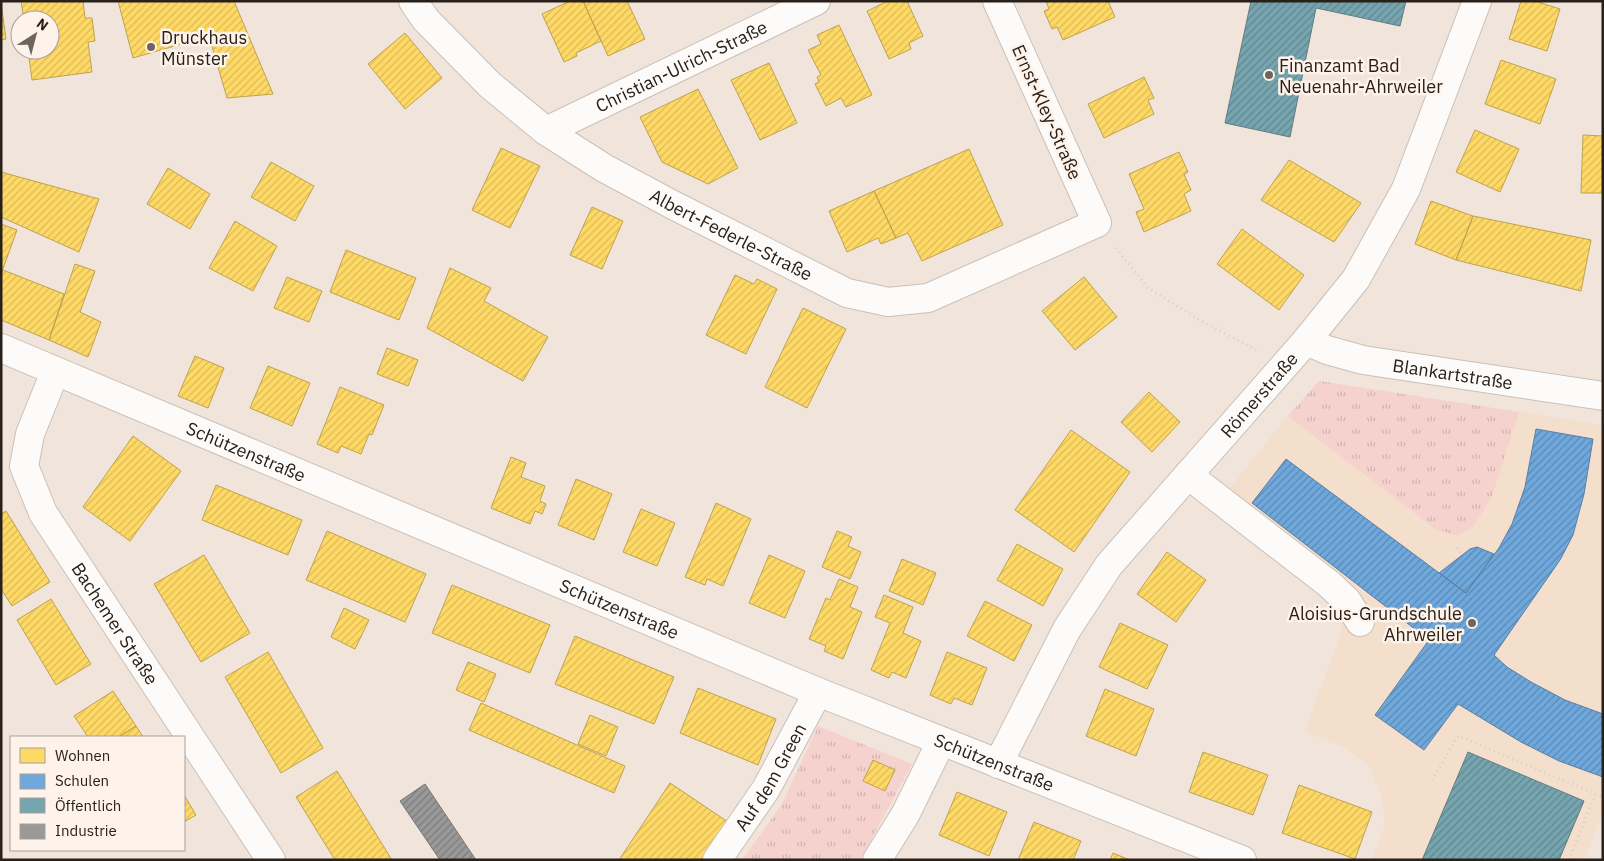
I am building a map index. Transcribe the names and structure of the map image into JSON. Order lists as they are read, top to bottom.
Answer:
{
  "streets": {
    "street": [
      "Christian-Ulrich-Straße",
      "Ernst-Kley-Straße",
      "Albert-Federle-Straße",
      "Blankartstraße",
      "Römerstraße",
      "Schützenstraße",
      "Bachemer Straße",
      "Auf dem Green"
    ]
  },
  "crossings": [
    ["Christian-Ulrich-Straße", "Albert-Federle-Straße"],
    ["Ernst-Kley-Straße", "Albert-Federle-Straße"],
    ["Blankartstraße", "Römerstraße"],
    ["Römerstraße", "Schützenstraße"],
    ["Schützenstraße", "Bachemer Straße"],
    ["Schützenstraße", "Auf dem Green"]
  ],
  "places": ["Druckhaus Münster", "Finanzamt Bad Neuenahr-Ahrweiler", "Aloisius-Grundschule Ahrweiler"],
  "legend": [
    "Wohnen",
    "Schulen",
    "Öffentlich",
    "Industrie"
  ],
  "north": "top right"
}
